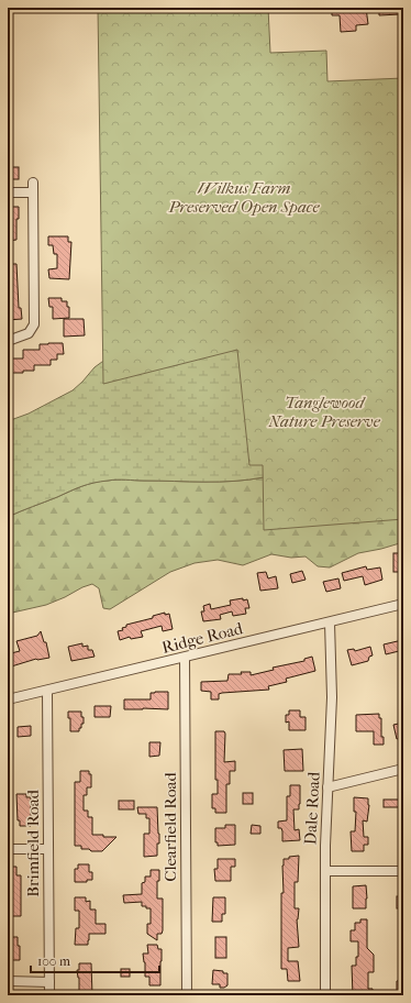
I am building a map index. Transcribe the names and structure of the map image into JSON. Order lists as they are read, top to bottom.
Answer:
{
  "streets": {
    "street": [
      "Ridge Road",
      "Dale Road",
      "Clearfield Road",
      "Brimfield Road"
    ]
  },
  "crossings": [
    ["Ridge Road", "Dale Road"],
    ["Ridge Road", "Clearfield Road"],
    ["Ridge Road", "Brimfield Road"]
  ],
  "parks": ["Wilkus Farm Preserved Open Space", "Tanglewood Nature Preserve"],
  "scale_bar": "100 m"
}
